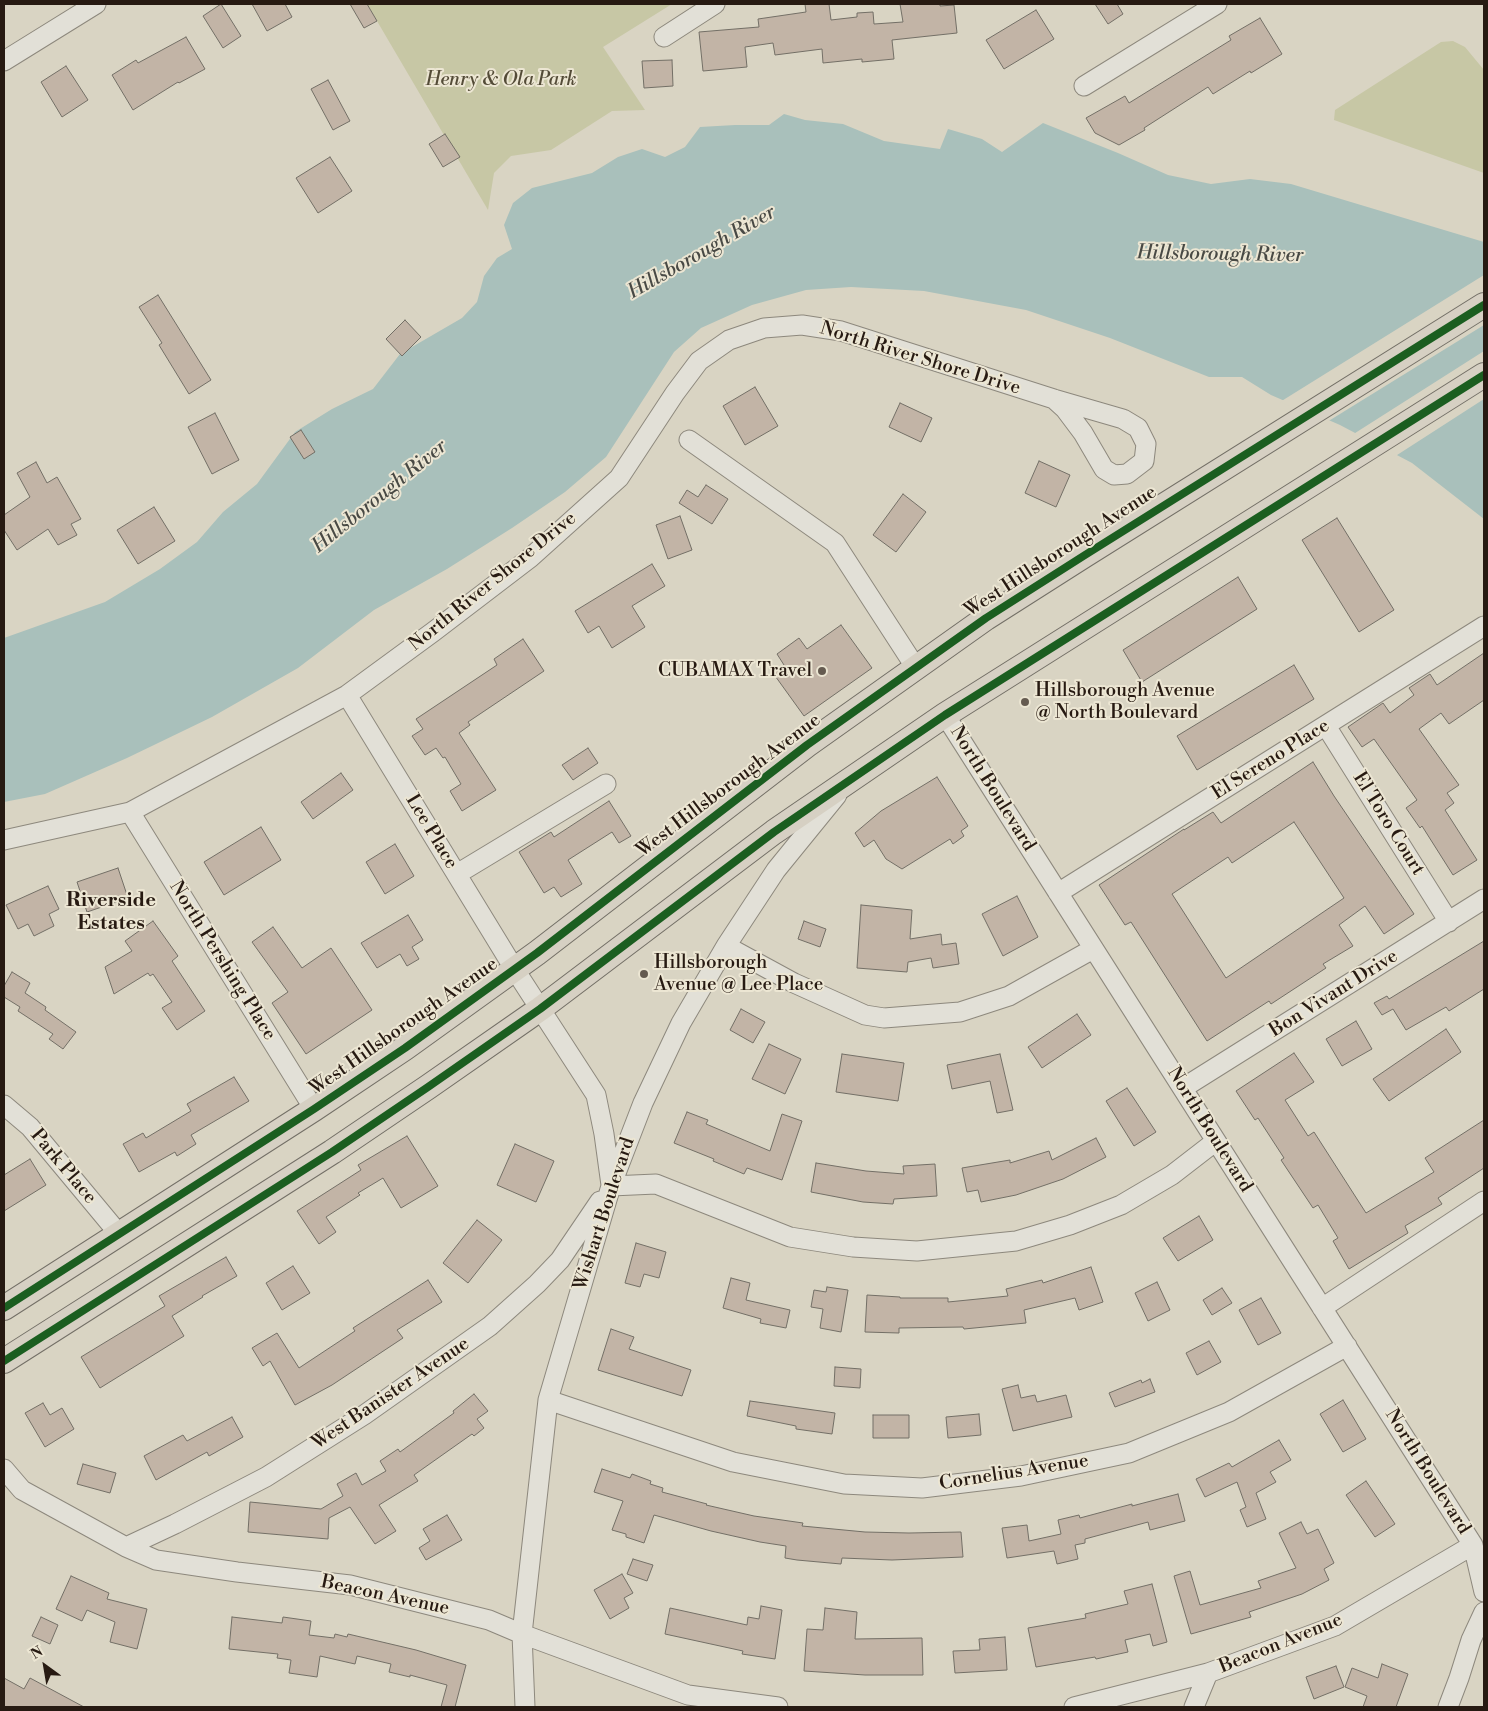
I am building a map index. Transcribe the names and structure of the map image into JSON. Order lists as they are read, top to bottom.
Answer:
{
  "streets": {
    "main road": ["West Hillsborough Avenue"],
    "street": [
      "North River Shore Drive",
      "El Sereno Place",
      "North Boulevard",
      "El Toro Court",
      "Lee Place",
      "North Pershing Place",
      "Bon Vivant Drive",
      "Park Place",
      "Wishart Boulevard",
      "West Banister Avenue",
      "Cornelius Avenue",
      "Beacon Avenue"
    ]
  },
  "crossings": [
    ["North River Shore Drive", "Lee Place"],
    ["North River Shore Drive", "North Pershing Place"],
    ["West Hillsborough Avenue", "Lee Place"],
    ["West Hillsborough Avenue", "North Pershing Place"],
    ["West Hillsborough Avenue", "Park Place"],
    ["El Sereno Place", "North Boulevard"],
    ["El Sereno Place", "El Toro Court"],
    ["North Boulevard", "Bon Vivant Drive"],
    ["North Boulevard", "Cornelius Avenue"],
    ["North Boulevard", "Beacon Avenue"],
    ["El Toro Court", "Bon Vivant Drive"],
    ["Lee Place", "Wishart Boulevard"],
    ["Lee Place", "West Banister Avenue"],
    ["Wishart Boulevard", "West Banister Avenue"],
    ["Wishart Boulevard", "Cornelius Avenue"],
    ["Wishart Boulevard", "Beacon Avenue"],
    ["West Banister Avenue", "Beacon Avenue"]
  ],
  "districts": ["Riverside Estates"],
  "water": ["Hillsborough River"],
  "parks": ["Henry & Ola Park"],
  "places": ["CUBAMAX Travel", "Hillsborough Avenue @ North Boulevard", "Hillsborough Avenue @ Lee Place"],
  "north": "top left"
}
